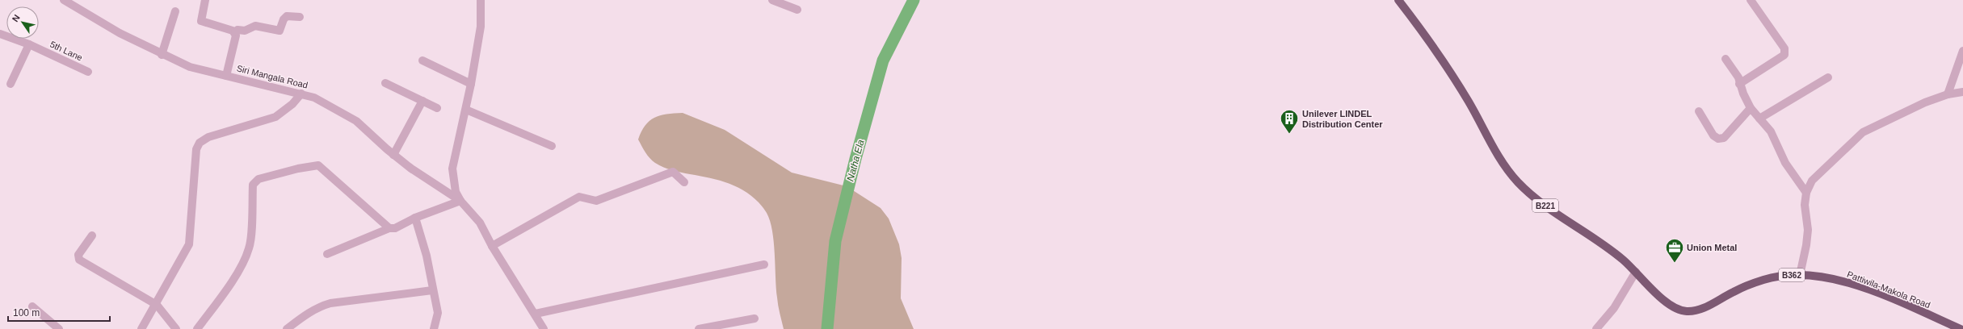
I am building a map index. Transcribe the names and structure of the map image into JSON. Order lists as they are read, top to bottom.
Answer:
{
  "streets": {
    "main road": ["B221", "B362", "Pattiwila-Makola Road"],
    "street": ["5th Lane", "Siri Mangala Road"]
  },
  "crossings": [
    ["B221", "Pattiwila-Makola Road"]
  ],
  "water": ["Natha Ela"],
  "places": {
    "building": ["Unilever LINDEL Distribution Center"],
    "office": ["Union Metal"]
  },
  "scale_bar": "100 m",
  "north": "top left"
}
